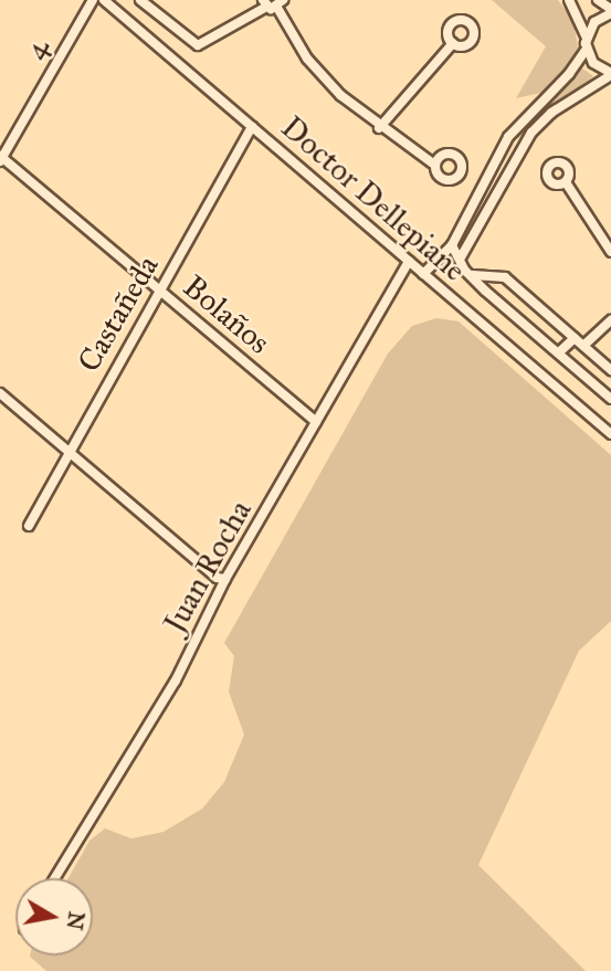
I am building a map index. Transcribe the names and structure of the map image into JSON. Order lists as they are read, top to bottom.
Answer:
{
  "streets": {
    "street": [
      "4",
      "Doctor Dellepiane",
      "Castañeda",
      "Bolaños",
      "Juan Rocha"
    ]
  },
  "crossings": [
    ["4", "Bolaños"],
    ["Doctor Dellepiane", "Castañeda"],
    ["Doctor Dellepiane", "Juan Rocha"],
    ["Castañeda", "Bolaños"],
    ["Bolaños", "Juan Rocha"]
  ],
  "north": "right"
}
